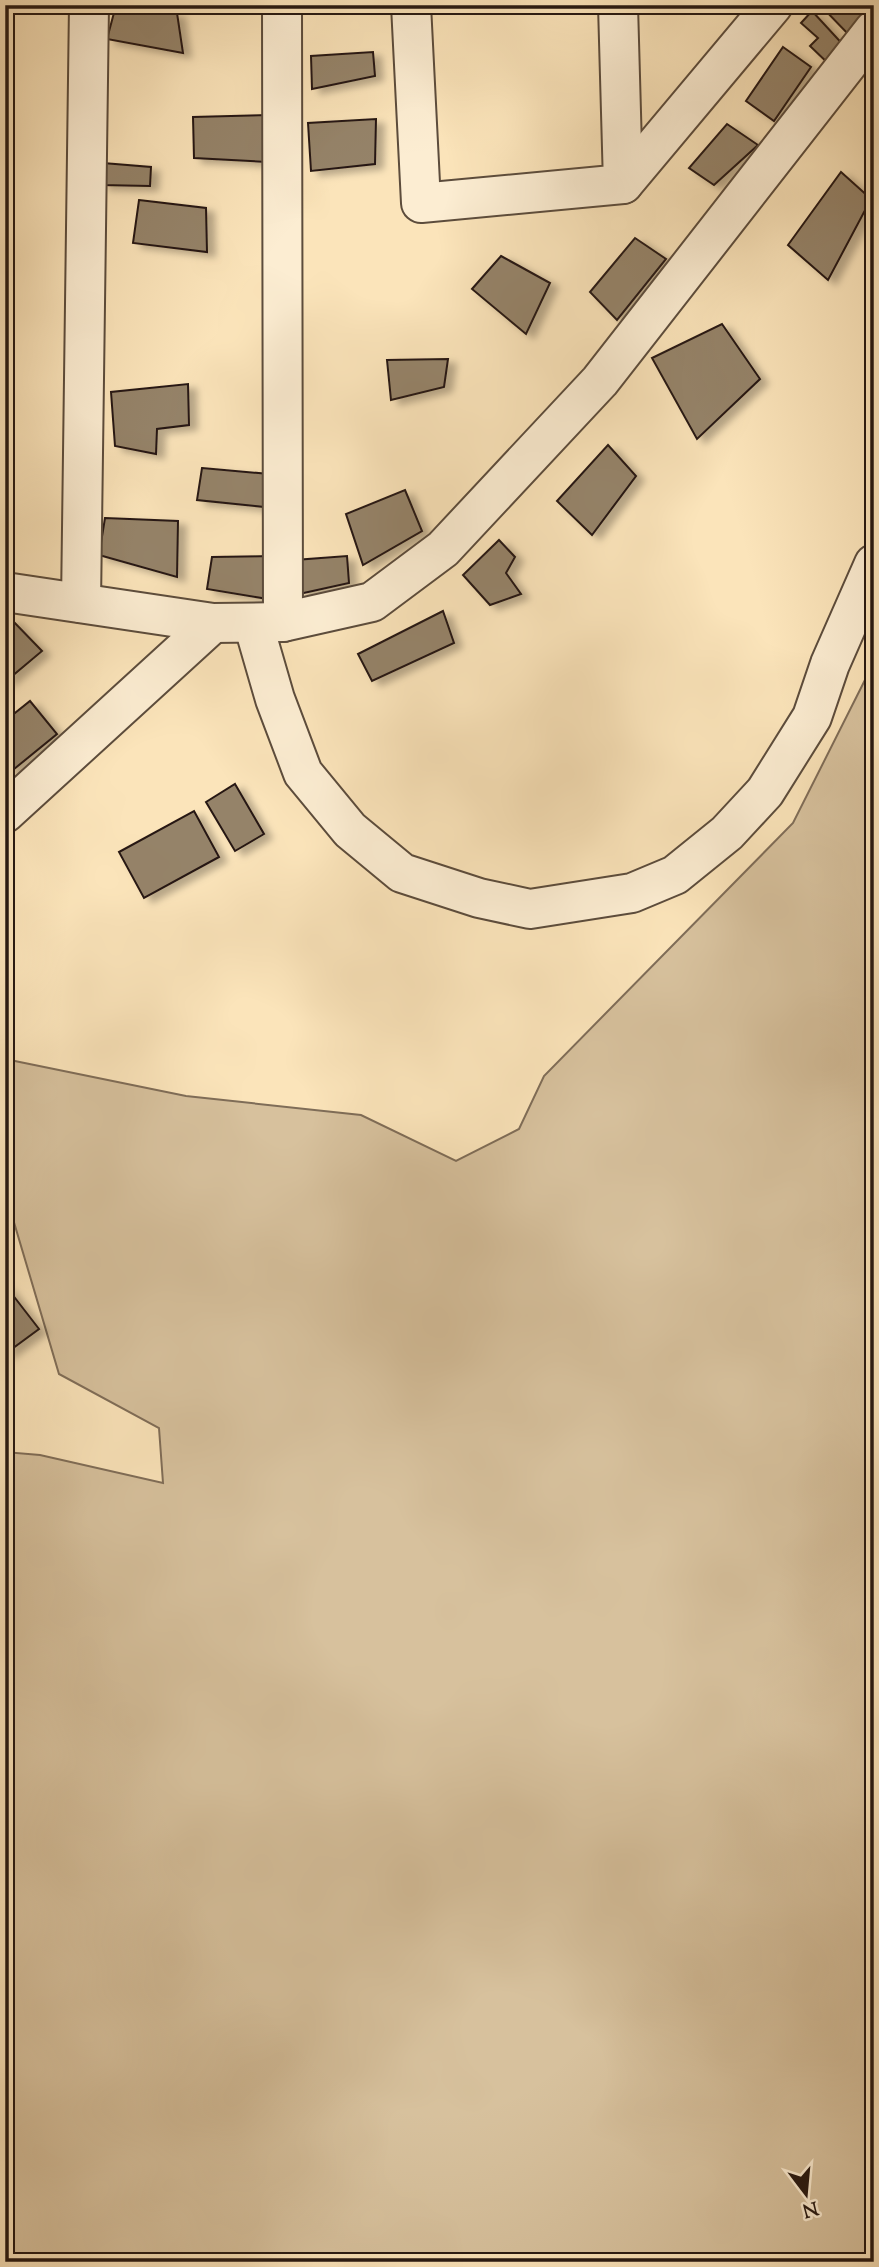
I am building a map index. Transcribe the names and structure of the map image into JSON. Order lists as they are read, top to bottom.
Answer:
{
  "north": "bottom"
}
